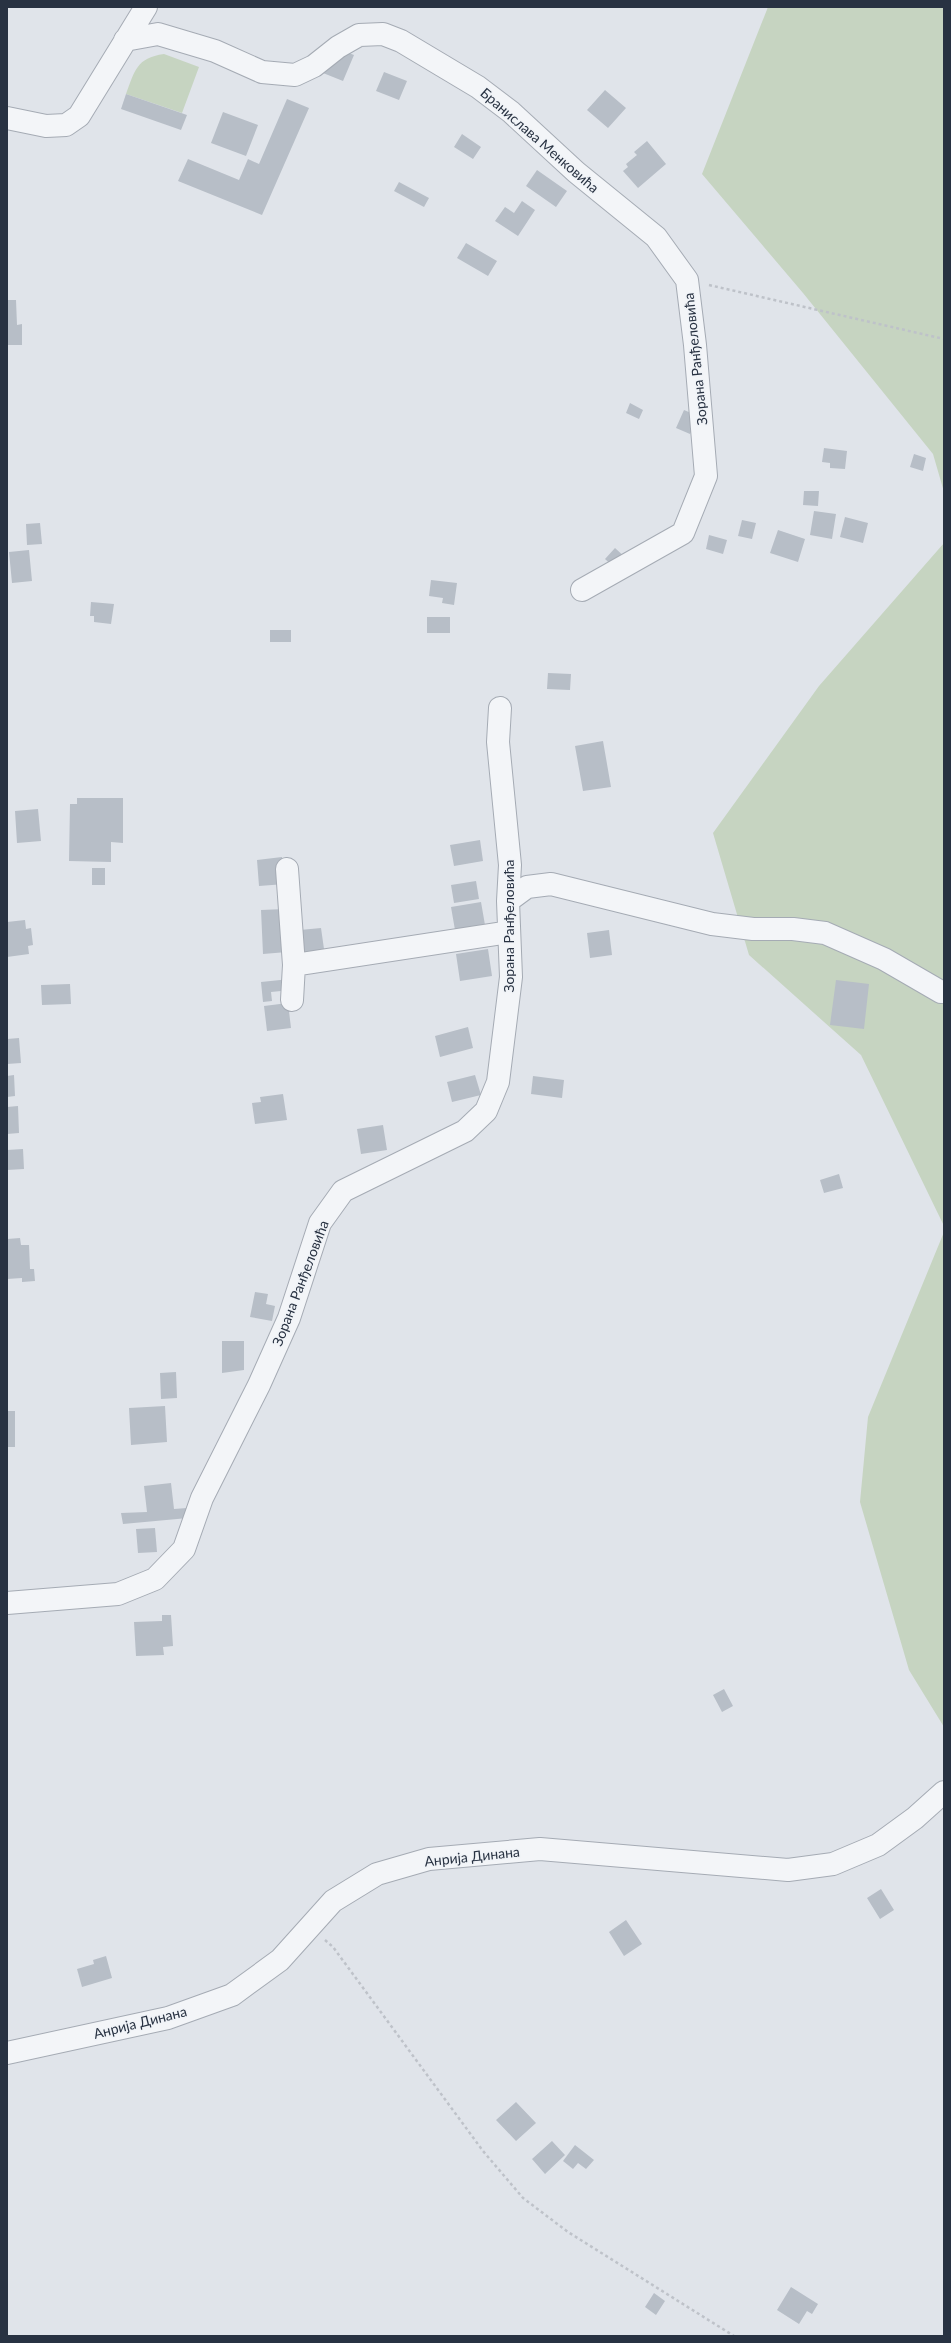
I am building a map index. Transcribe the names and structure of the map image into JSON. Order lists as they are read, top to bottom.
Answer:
{
  "streets": {
    "street": ["Бранислава Менковића", "Зорана Ранђеловића", "Анрија Динана"]
  },
  "crossings": [
    ["Бранислава Менковића", "Зорана Ранђеловића"]
  ]
}
